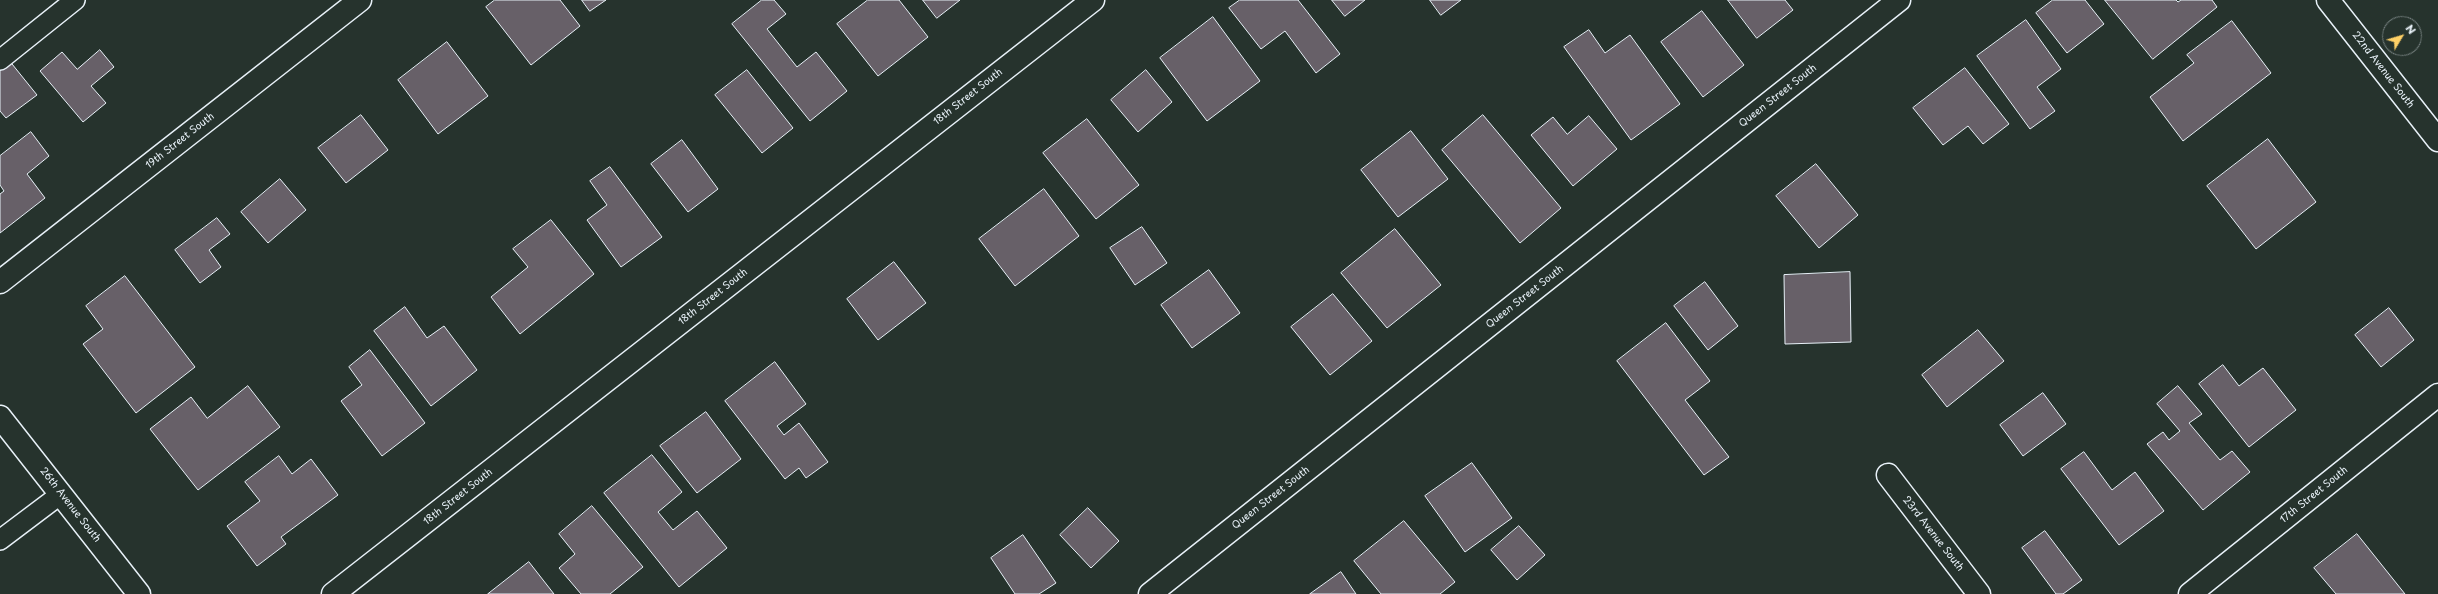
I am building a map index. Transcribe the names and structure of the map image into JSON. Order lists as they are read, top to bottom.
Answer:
{
  "streets": {
    "street": [
      "22nd Avenue South",
      "Queen Street South",
      "18th Street South",
      "19th Street South",
      "17th Street South",
      "26th Avenue South",
      "23rd Avenue South"
    ]
  },
  "north": "top right"
}
